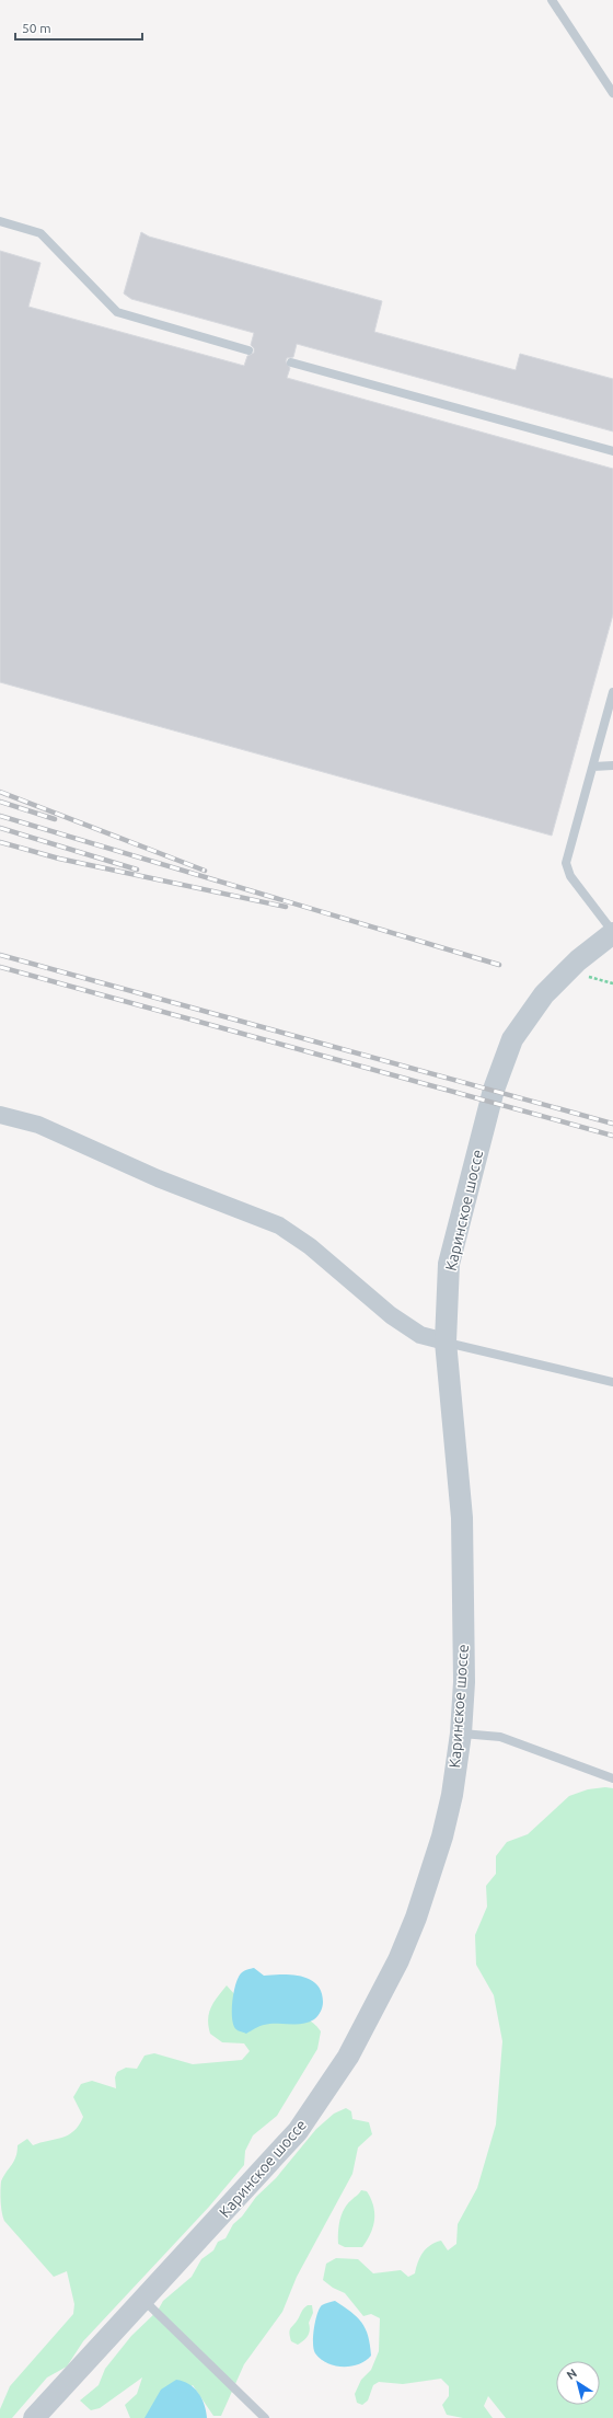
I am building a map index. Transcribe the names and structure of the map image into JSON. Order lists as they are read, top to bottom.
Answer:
{
  "streets": {
    "street": ["Каринское шоссе"]
  },
  "scale_bar": "50 m",
  "north": "top left"
}
